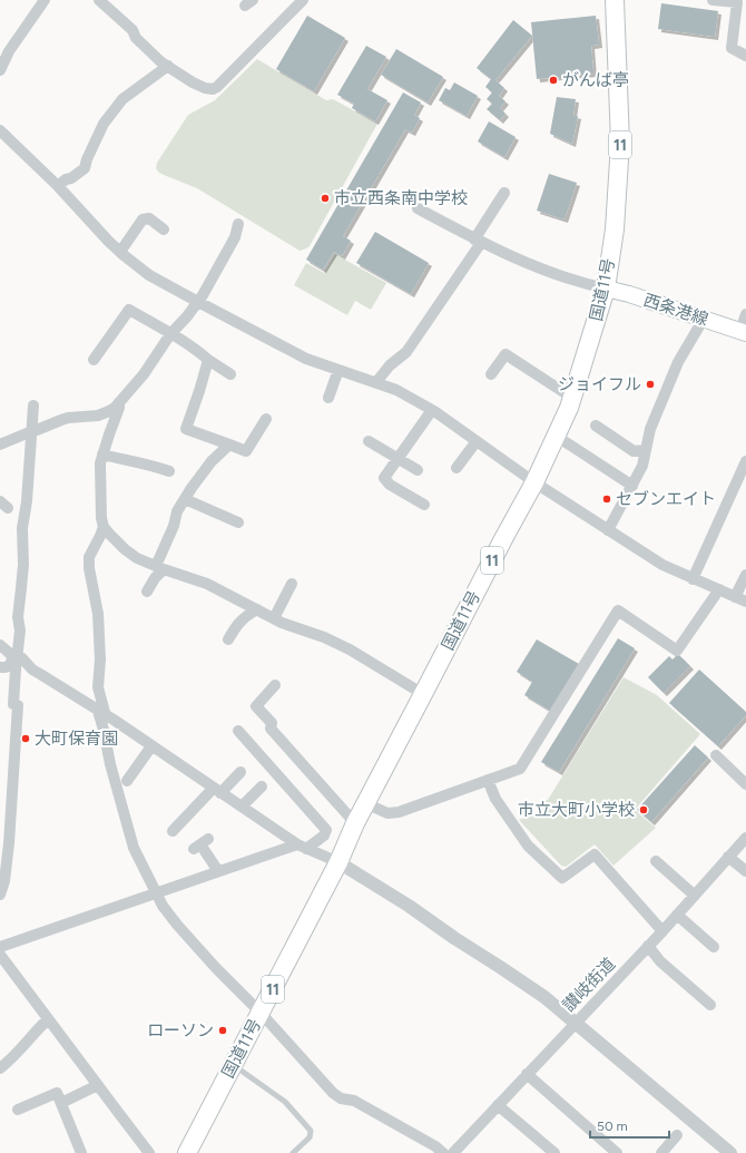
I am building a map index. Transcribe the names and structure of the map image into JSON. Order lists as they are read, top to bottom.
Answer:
{
  "streets": {
    "highway": ["11", "国道11号"],
    "main road": ["西条港線"],
    "street": ["讃岐街道"]
  },
  "crossings": [
    ["国道11号", "西条港線"]
  ],
  "places": [
    "がんば亭",
    "市立西条南中学校",
    "ジョイフル",
    "セブンエイト",
    "大町保育園",
    "市立大町小学校",
    "ローソン"
  ],
  "scale_bar": "50 m"
}
